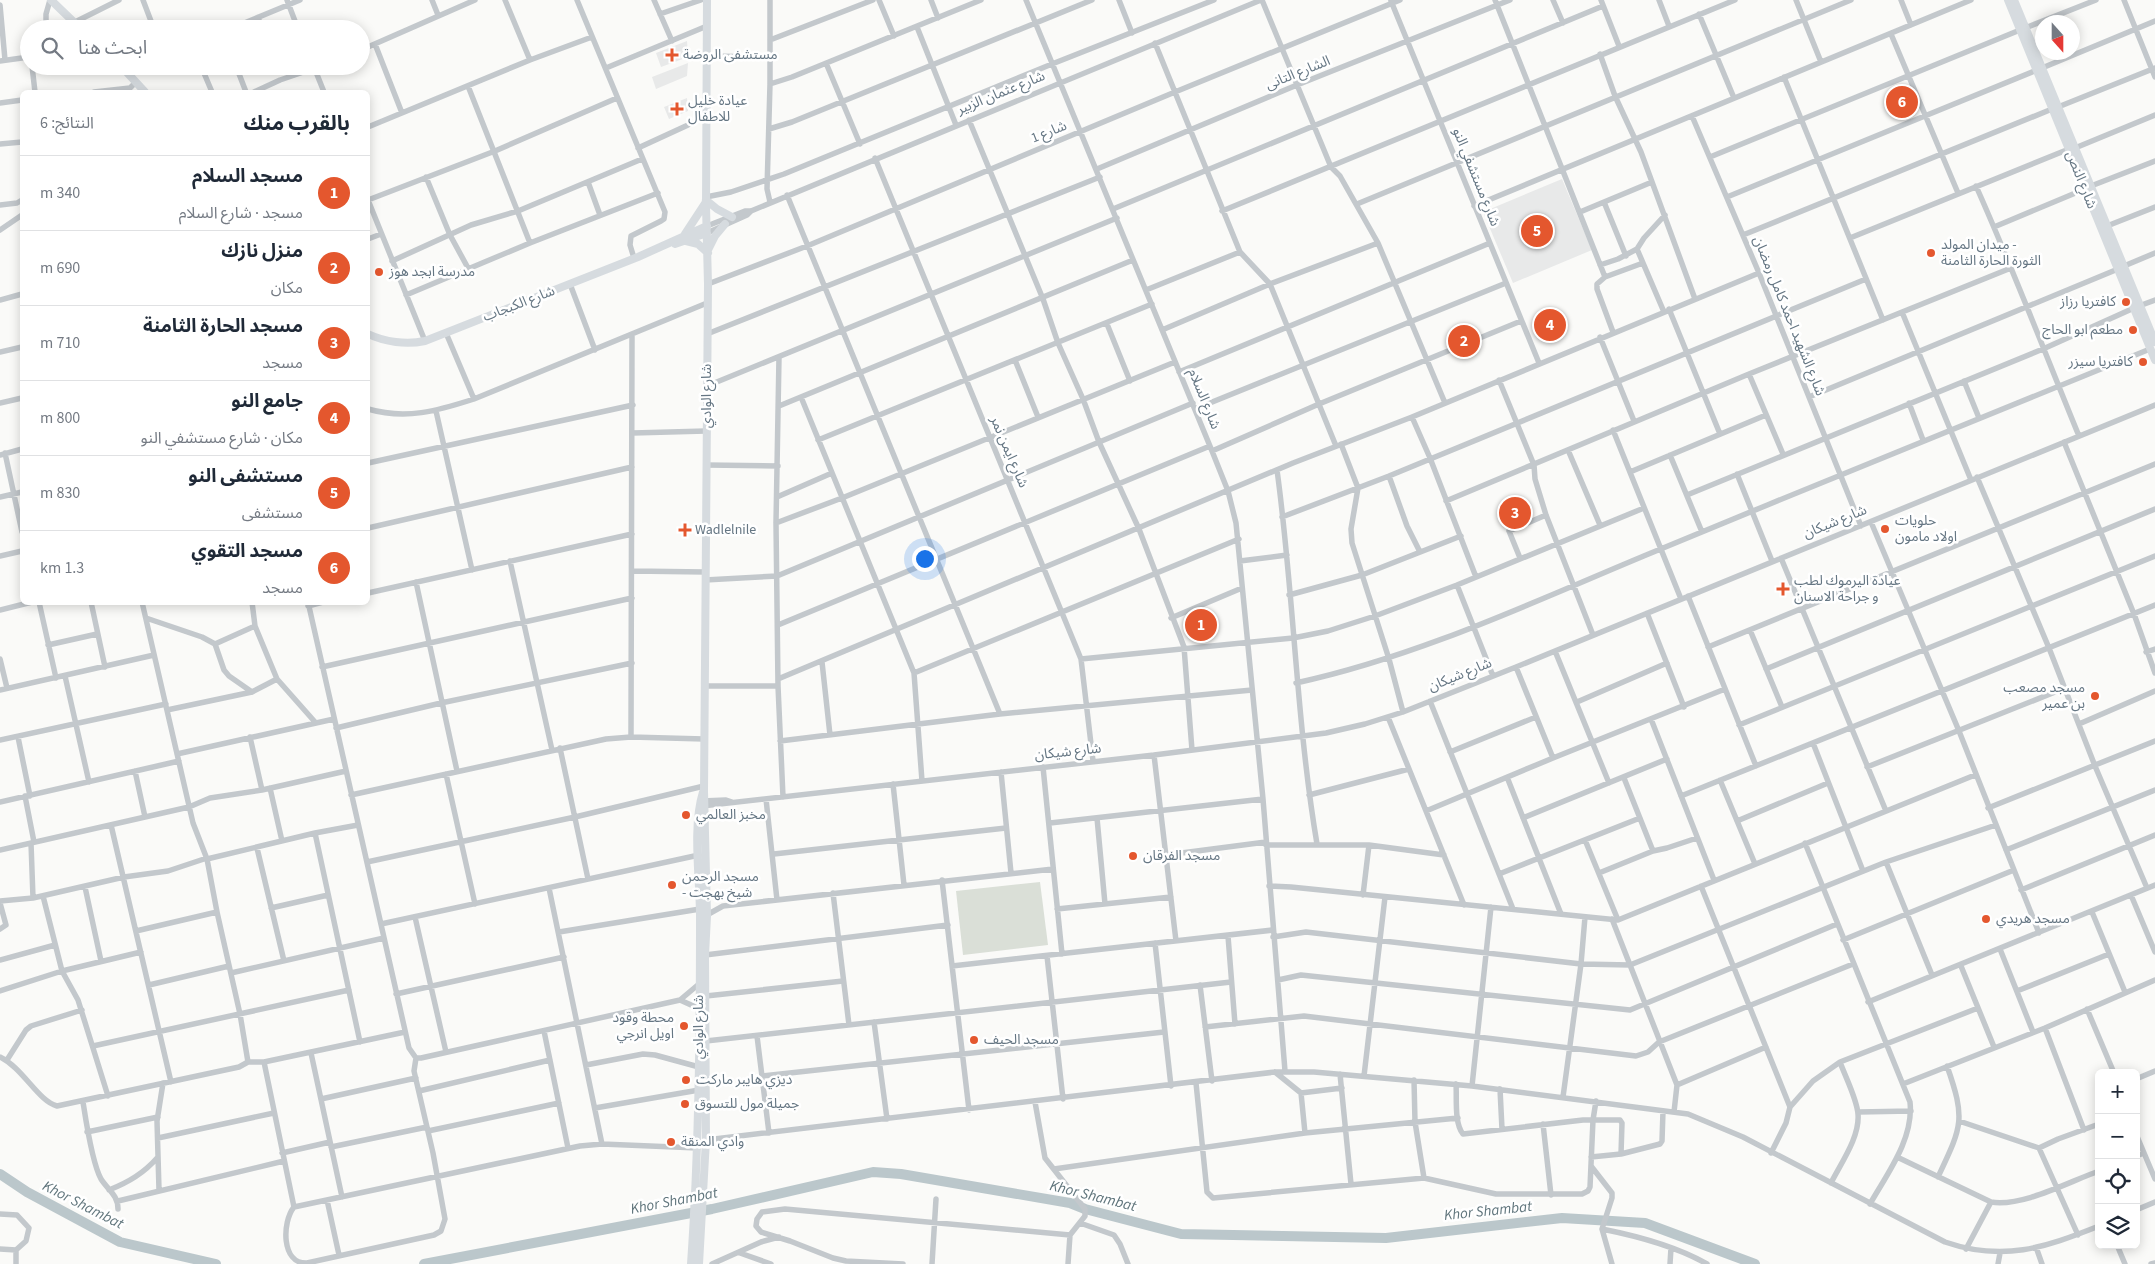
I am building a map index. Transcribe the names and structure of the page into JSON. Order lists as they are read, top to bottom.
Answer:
{
  "streets": {
    "main road": ["شارع النص", "شارع الكبجاب", "شارع الوادي"],
    "street": [
      "الشارع التانى",
      "شارع عثمان الزبير",
      "شارع 1",
      "شارع مستشفي النو",
      "شارع الشهيد احمد كامل رمضان",
      "شارع السلام",
      "شارع ايمن نمر",
      "شارع شيكان"
    ]
  },
  "crossings": [
    ["الشارع التانى", "شارع مستشفي النو"],
    ["الشارع التانى", "شارع السلام"],
    ["شارع عثمان الزبير", "شارع الوادي"],
    ["شارع عثمان الزبير", "شارع السلام"],
    ["شارع عثمان الزبير", "شارع ايمن نمر"],
    ["شارع 1", "شارع مستشفي النو"],
    ["شارع 1", "شارع الوادي"],
    ["شارع 1", "شارع السلام"],
    ["شارع 1", "شارع ايمن نمر"],
    ["شارع الشهيد احمد كامل رمضان", "شارع شيكان"],
    ["شارع الوادي", "شارع شيكان"],
    ["شارع السلام", "شارع شيكان"],
    ["شارع ايمن نمر", "شارع شيكان"]
  ],
  "water": ["Khor Shambat"],
  "places": {
    "health": [
      "مستشفى الروضة",
      "عيادة خليل للاطفال",
      "Wadlelnile",
      "عيادة اليرموك لطب و جراحة الاسنان"
    ],
    "other": [
      "ميدان المولد - الثورة الحارة الثامنة",
      "مدرسة ابجد هوز",
      "كافتريا رزاز",
      "مطعم ابو الحاج",
      "كافتريا سيزر",
      "حلويات اولاد مامون",
      "مسجد مصعب بن عمير",
      "مخبز العالمي",
      "مسجد الفرقان",
      "مسجد الرحمن - شيخ بهجت",
      "مسجد هريدي",
      "محطة وقود اويل انرجي",
      "مسجد الحيف",
      "ديزي هايبر ماركت",
      "جميلة مول للتسوق",
      "وادي المنقة"
    ]
  },
  "north": "bottom",
  "page": {
    "search": "ابحث هنا",
    "pins": [
      "6",
      "5",
      "4",
      "2",
      "3",
      "1"
    ],
    "heading": ["بالقرب منك", "النتائج: 6"],
    "list": [
      {
        "mark": "1",
        "name": "مسجد السلام",
        "note": "مسجد · شارع السلام",
        "value": "340 m"
      },
      {
        "mark": "2",
        "name": "منزل نازك",
        "note": "مكان",
        "value": "690 m"
      },
      {
        "mark": "3",
        "name": "مسجد الحارة الثامنة",
        "note": "مسجد",
        "value": "710 m"
      },
      {
        "mark": "4",
        "name": "جامع النو",
        "note": "مكان · شارع مستشفي النو",
        "value": "800 m"
      },
      {
        "mark": "5",
        "name": "مستشفى النو",
        "note": "مستشفى",
        "value": "830 m"
      },
      {
        "mark": "6",
        "name": "مسجد التقوي",
        "note": "مسجد",
        "value": "1.3 km"
      }
    ],
    "map_buttons": ["+", "−"]
  }
}
